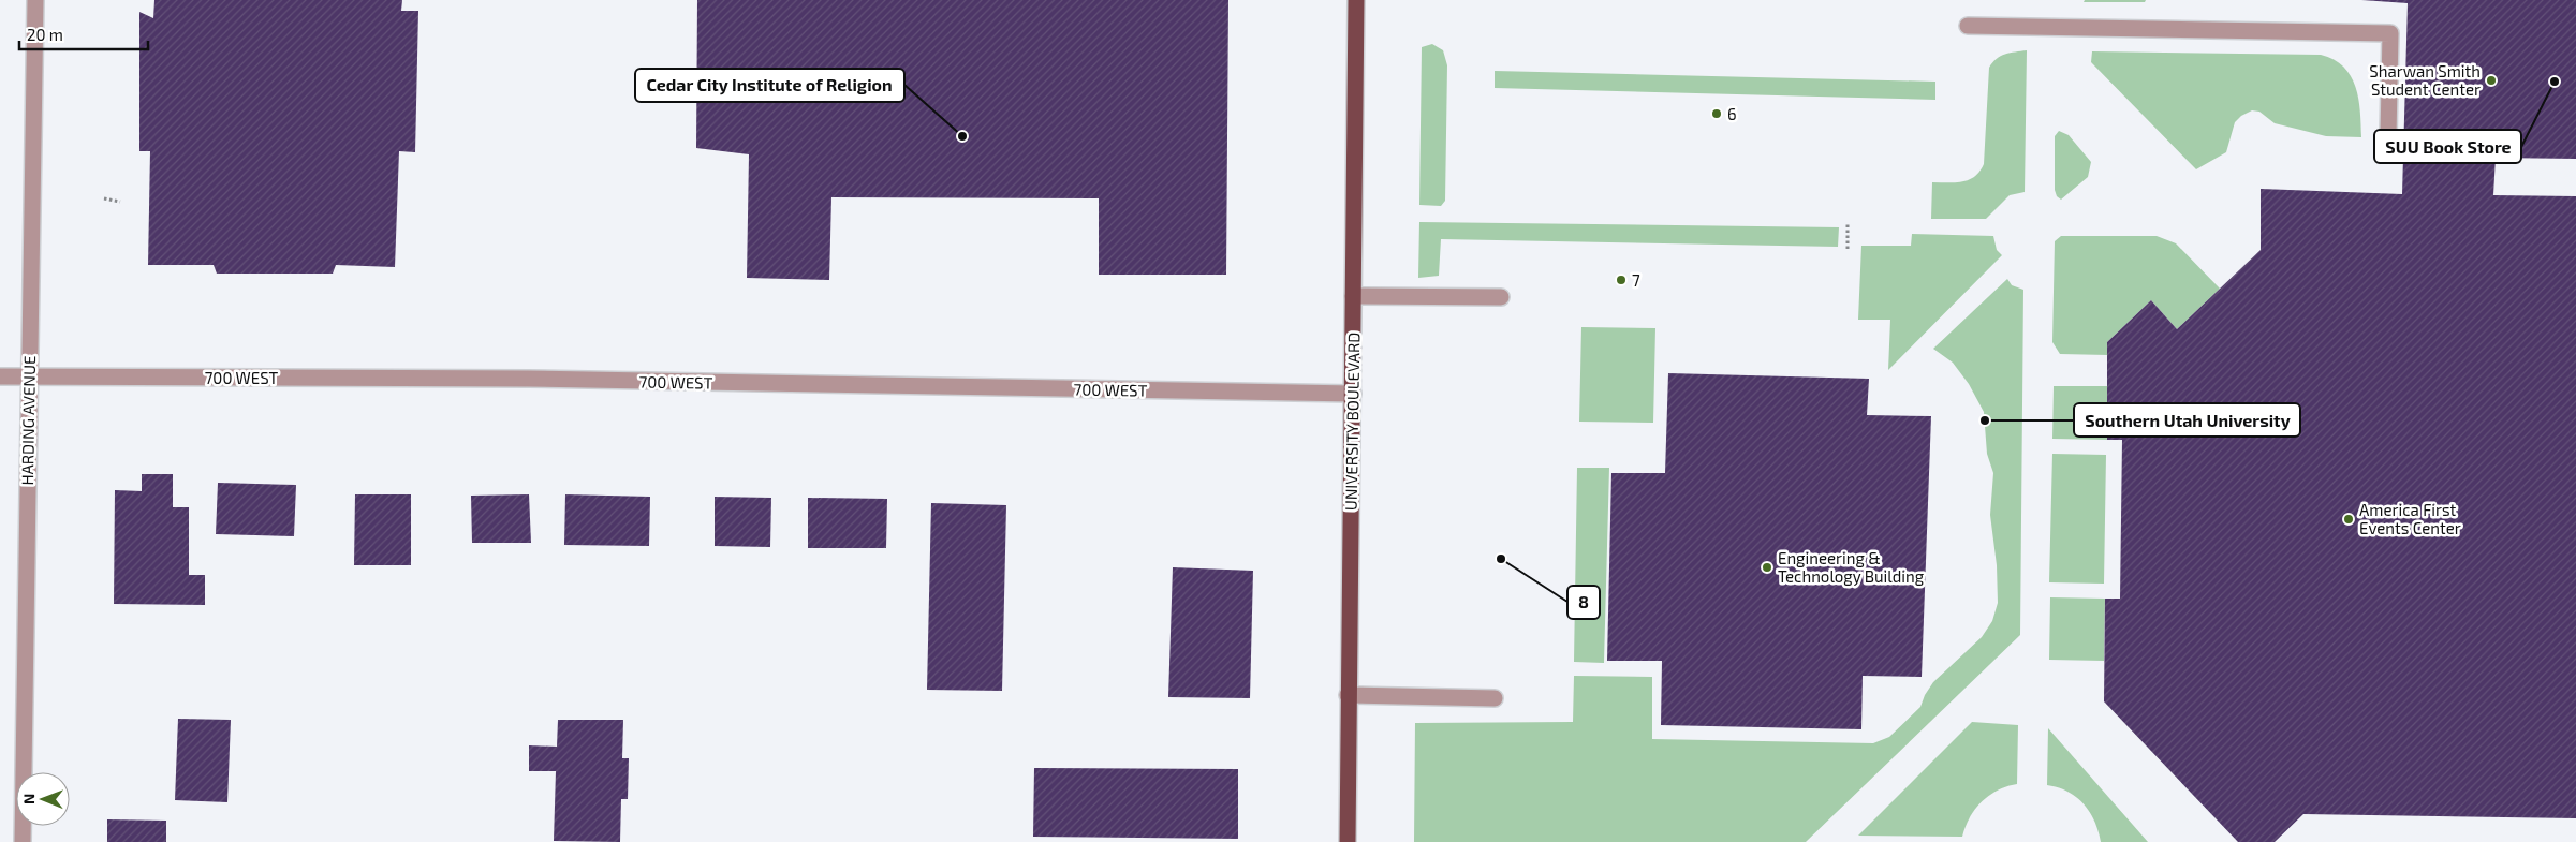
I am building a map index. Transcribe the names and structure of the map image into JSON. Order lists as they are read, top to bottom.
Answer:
{
  "streets": {
    "main road": ["UNIVERSITY BOULEVARD"],
    "street": ["700 WEST", "HARDING AVENUE"]
  },
  "crossings": [
    ["700 WEST", "HARDING AVENUE"],
    ["700 WEST", "UNIVERSITY BOULEVARD"]
  ],
  "places": [
    "Sharwan Smith Student Center",
    "SUU Book Store",
    "6",
    "Cedar City Institute of Religion",
    "7",
    "Southern Utah University",
    "America First Events Center",
    "8",
    "Engineering & Technology Building"
  ],
  "scale_bar": "20 m",
  "north": "left"
}
